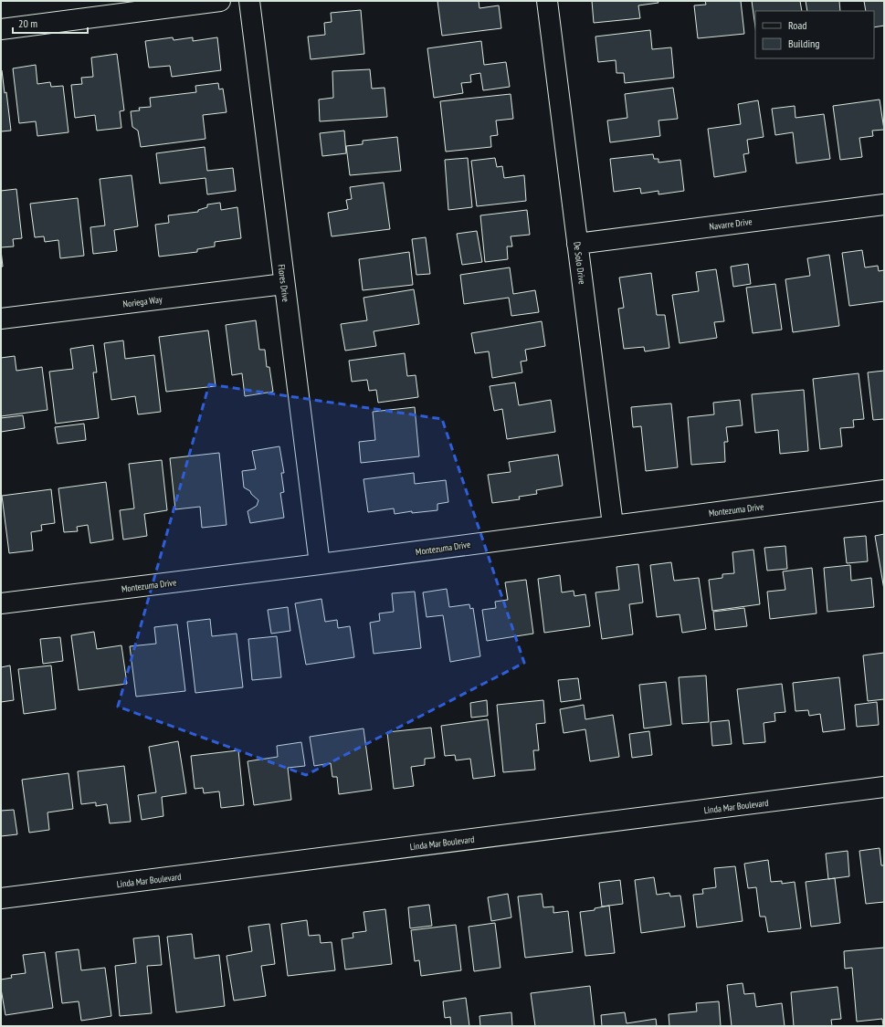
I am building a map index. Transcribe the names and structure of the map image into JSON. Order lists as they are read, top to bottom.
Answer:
{
  "streets": {
    "street": [
      "Navarre Drive",
      "De Solo Drive",
      "Flores Drive",
      "Noriega Way",
      "Montezuma Drive",
      "Linda Mar Boulevard"
    ]
  },
  "crossings": [
    ["Navarre Drive", "De Solo Drive"],
    ["De Solo Drive", "Montezuma Drive"],
    ["Flores Drive", "Noriega Way"],
    ["Flores Drive", "Montezuma Drive"]
  ],
  "legend": ["Road", "Building"],
  "scale_bar": "20 m"
}
